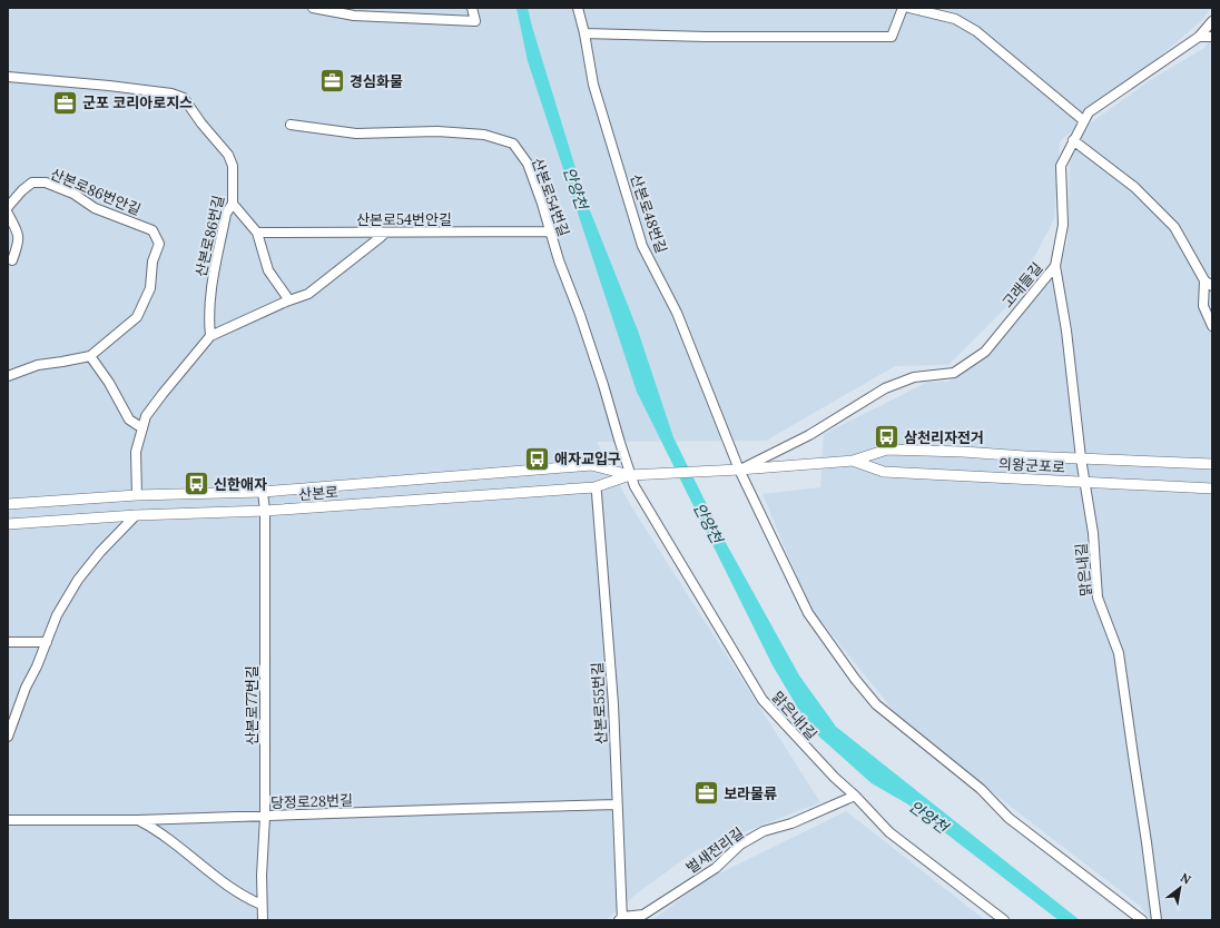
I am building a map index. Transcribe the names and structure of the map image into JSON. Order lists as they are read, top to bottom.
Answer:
{
  "streets": {
    "street": [
      "산본로86번안길",
      "산본로54번길",
      "산본로48번길",
      "산본로54번안길",
      "산본로86번길",
      "고래들길",
      "의왕군포로",
      "산본로",
      "맑은내길",
      "산본로55번길",
      "산본로77번길",
      "맑은내1길",
      "당정로28번길",
      "벌새전리길"
    ]
  },
  "crossings": [
    ["산본로54번길", "산본로54번안길"],
    ["산본로54번길", "산본로"],
    ["산본로54번길", "맑은내1길"],
    ["산본로48번길", "고래들길"],
    ["산본로48번길", "의왕군포로"],
    ["고래들길", "의왕군포로"],
    ["고래들길", "맑은내길"],
    ["의왕군포로", "산본로"],
    ["의왕군포로", "맑은내길"],
    ["산본로", "산본로55번길"],
    ["산본로", "산본로77번길"],
    ["산본로", "맑은내1길"],
    ["산본로55번길", "당정로28번길"],
    ["산본로55번길", "벌새전리길"],
    ["산본로77번길", "당정로28번길"],
    ["맑은내1길", "벌새전리길"]
  ],
  "water": ["안양천"],
  "places": {
    "office": ["경심화물", "군포 코리아로지스", "보라물류"],
    "bus stop": ["삼천리자전거", "애자교입구", "신한애자"]
  },
  "north": "top right"
}
